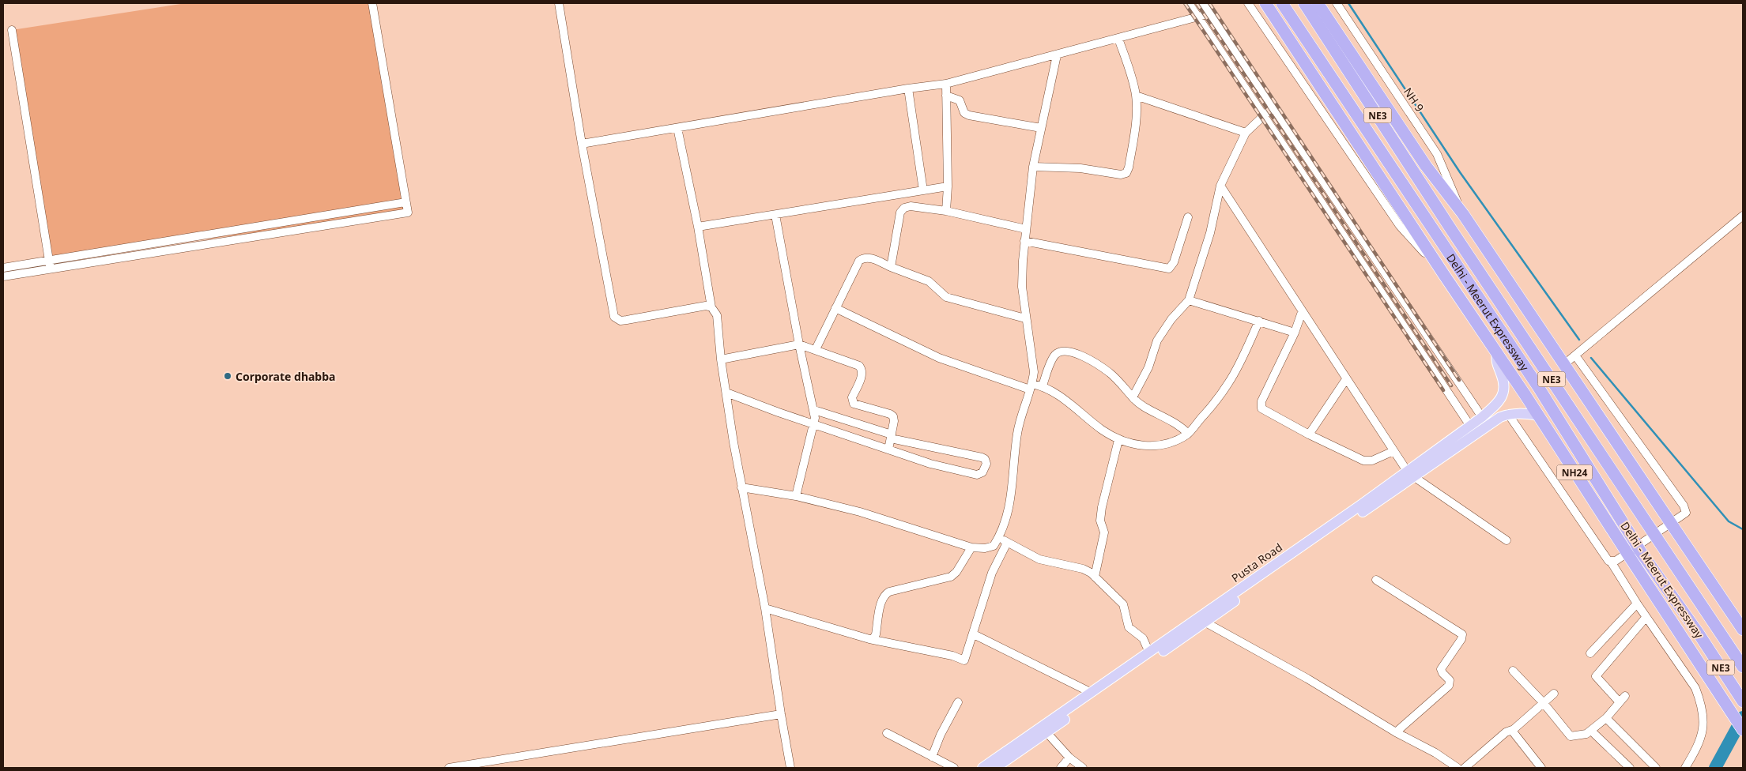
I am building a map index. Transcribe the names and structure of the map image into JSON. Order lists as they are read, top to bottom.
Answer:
{
  "streets": {
    "highway": ["NE3", "Delhi - Meerut Expressway", "NH24"],
    "main road": ["Pusta Road"],
    "street": ["NH 9"]
  },
  "crossings": [
    ["NH24", "Pusta Road"]
  ],
  "places": ["Corporate dhabba"]
}
